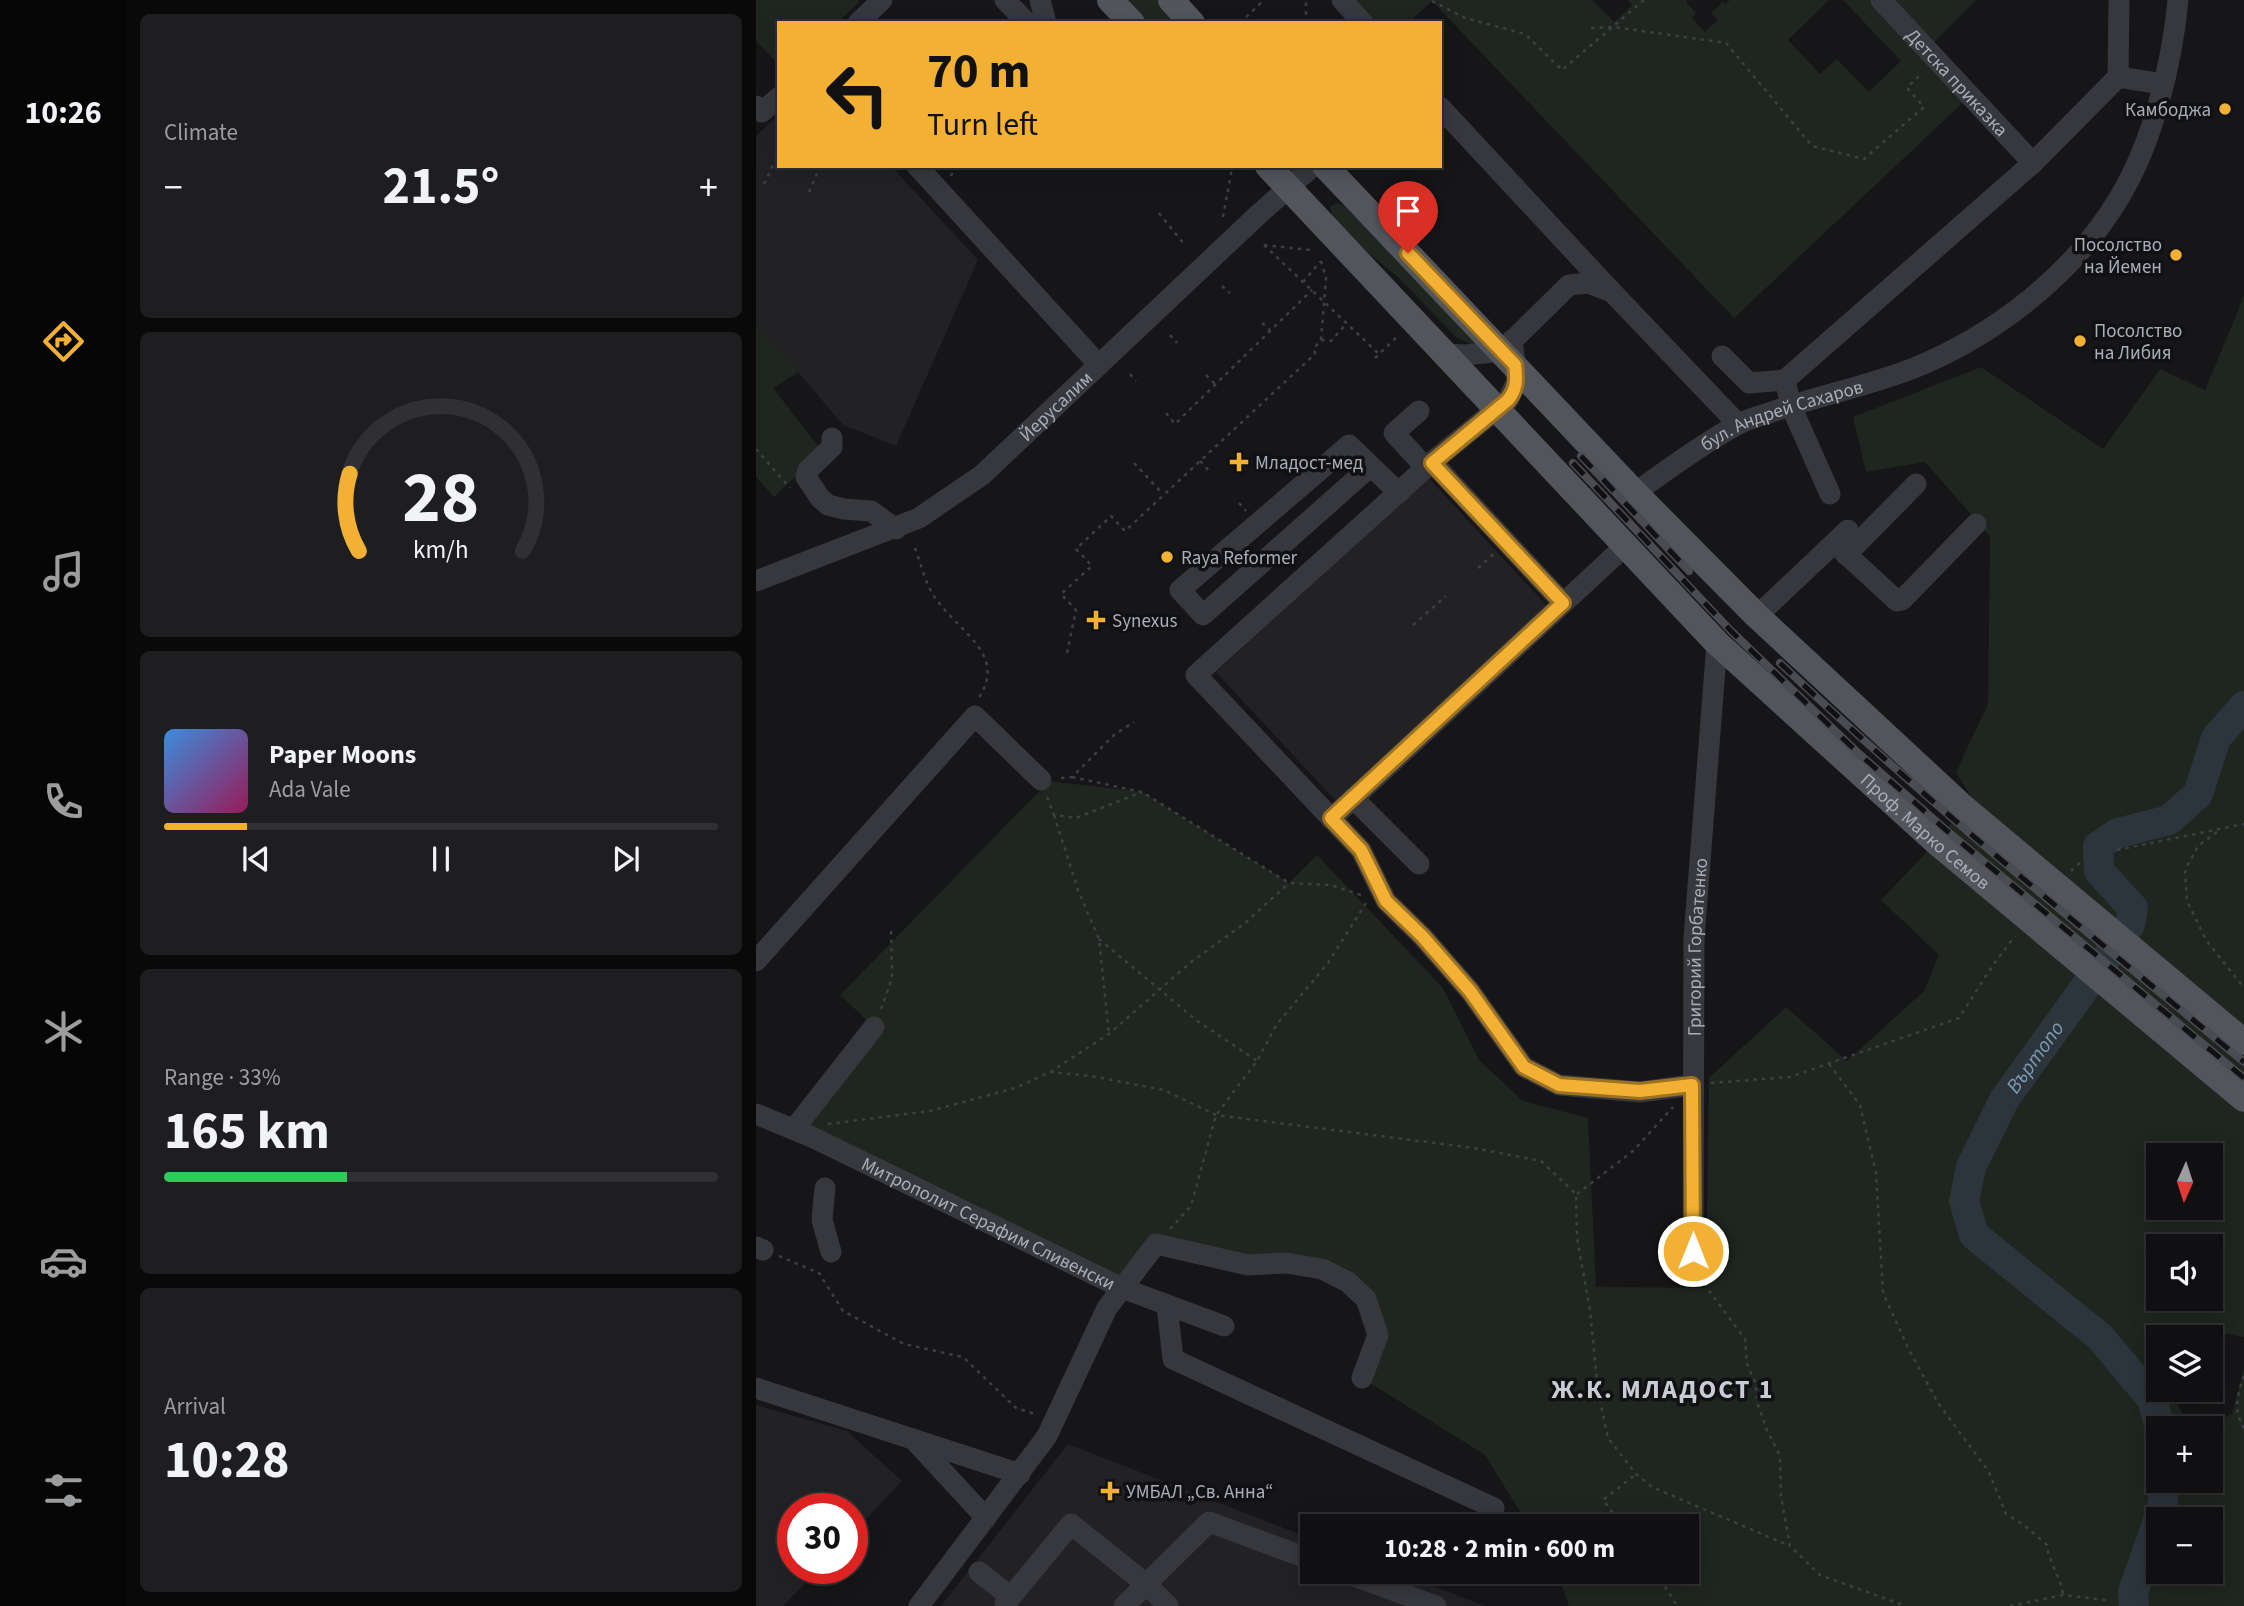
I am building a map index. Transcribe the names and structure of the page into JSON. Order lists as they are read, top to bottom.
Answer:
{
  "streets": {
    "main road": ["Проф. Марко Семов"],
    "street": [
      "Детска приказка",
      "Йерусалим",
      "бул. Андрей Сахаров",
      "Григорий Горбатенко",
      "Митрополит Серафим Сливенски"
    ]
  },
  "crossings": [
    ["Проф. Марко Семов", "Григорий Горбатенко"]
  ],
  "districts": ["Ж.К. МЛАДОСТ 1"],
  "water": ["Въртопо"],
  "places": {
    "other": [
      "Камбоджа",
      "Посолство на Йемен",
      "Посолство на Либия",
      "Raya Reformer"
    ],
    "health": ["Младост-мед", "Synexus", "УМБАЛ „Св. Анна“"]
  },
  "north": "bottom",
  "page": {
    "tabs": "10:26",
    "tile": [
      "Climate",
      ["Range · 33%", "165 km"],
      ["Arrival", "10:28"]
    ],
    "turn": ["70 m", "Turn left"],
    "heat": ["−", "21.5°", "+"],
    "song": ["Paper Moons", "Ada Vale"],
    "map_buttons": ["+", "−"],
    "limit": "30",
    "trip": "10:28 · 2 min · 600 m",
    "gauge": ["28", "km/h"]
  }
}
